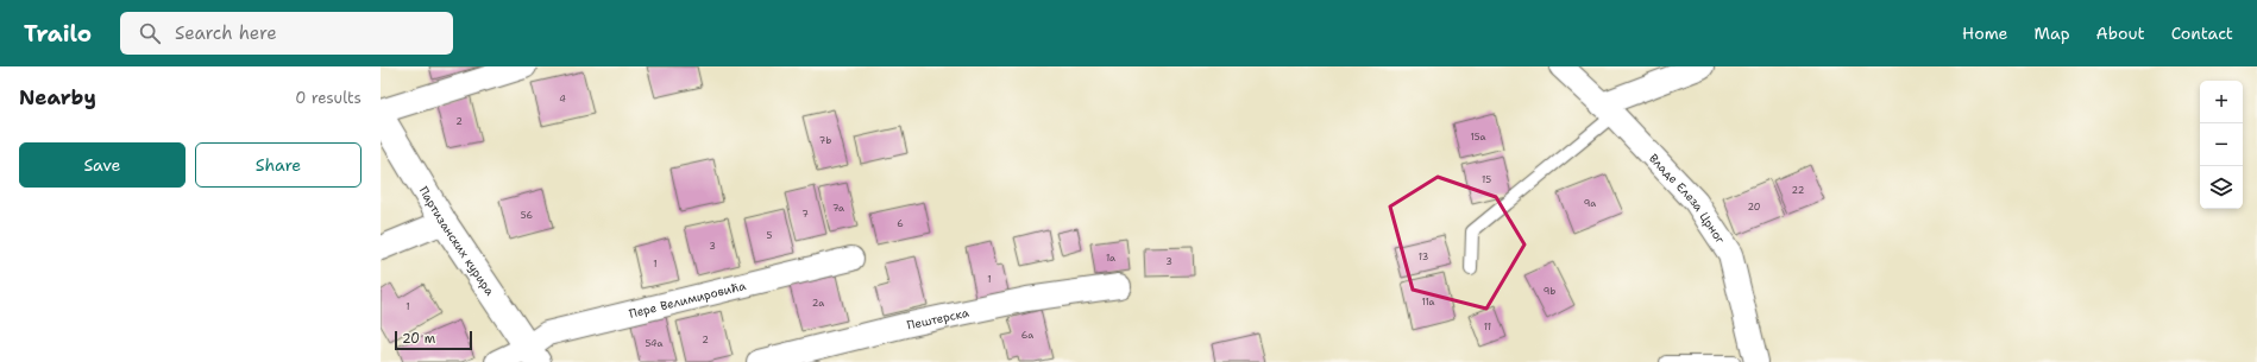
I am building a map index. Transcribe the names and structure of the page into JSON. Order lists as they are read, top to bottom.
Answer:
{
  "streets": {
    "street": [
      "Владе Елеза Црног",
      "Партизанских курира",
      "Пере Велимировића",
      "Пештерска"
    ]
  },
  "crossings": [
    ["Партизанских курира", "Пере Велимировића"]
  ],
  "house_numbers": [
    "4",
    "2",
    "15a",
    "7b",
    "15",
    "22",
    "9a",
    "20",
    "7a",
    "7",
    "56",
    "6",
    "5",
    "3",
    "13",
    "1a",
    "3",
    "1",
    "1",
    "9b",
    "11a",
    "2a",
    "1",
    "11",
    "6a",
    "2",
    "54a"
  ],
  "scale_bar": "20 m",
  "page": {
    "header": "Trailo",
    "search": "Search here",
    "nav": [
      "Home",
      "Map",
      "About",
      "Contact"
    ],
    "heading": ["Nearby", "0 results"],
    "map_buttons": ["+", "−"],
    "buttons": ["Save", "Share"],
    "scale": "20 m"
  }
}
